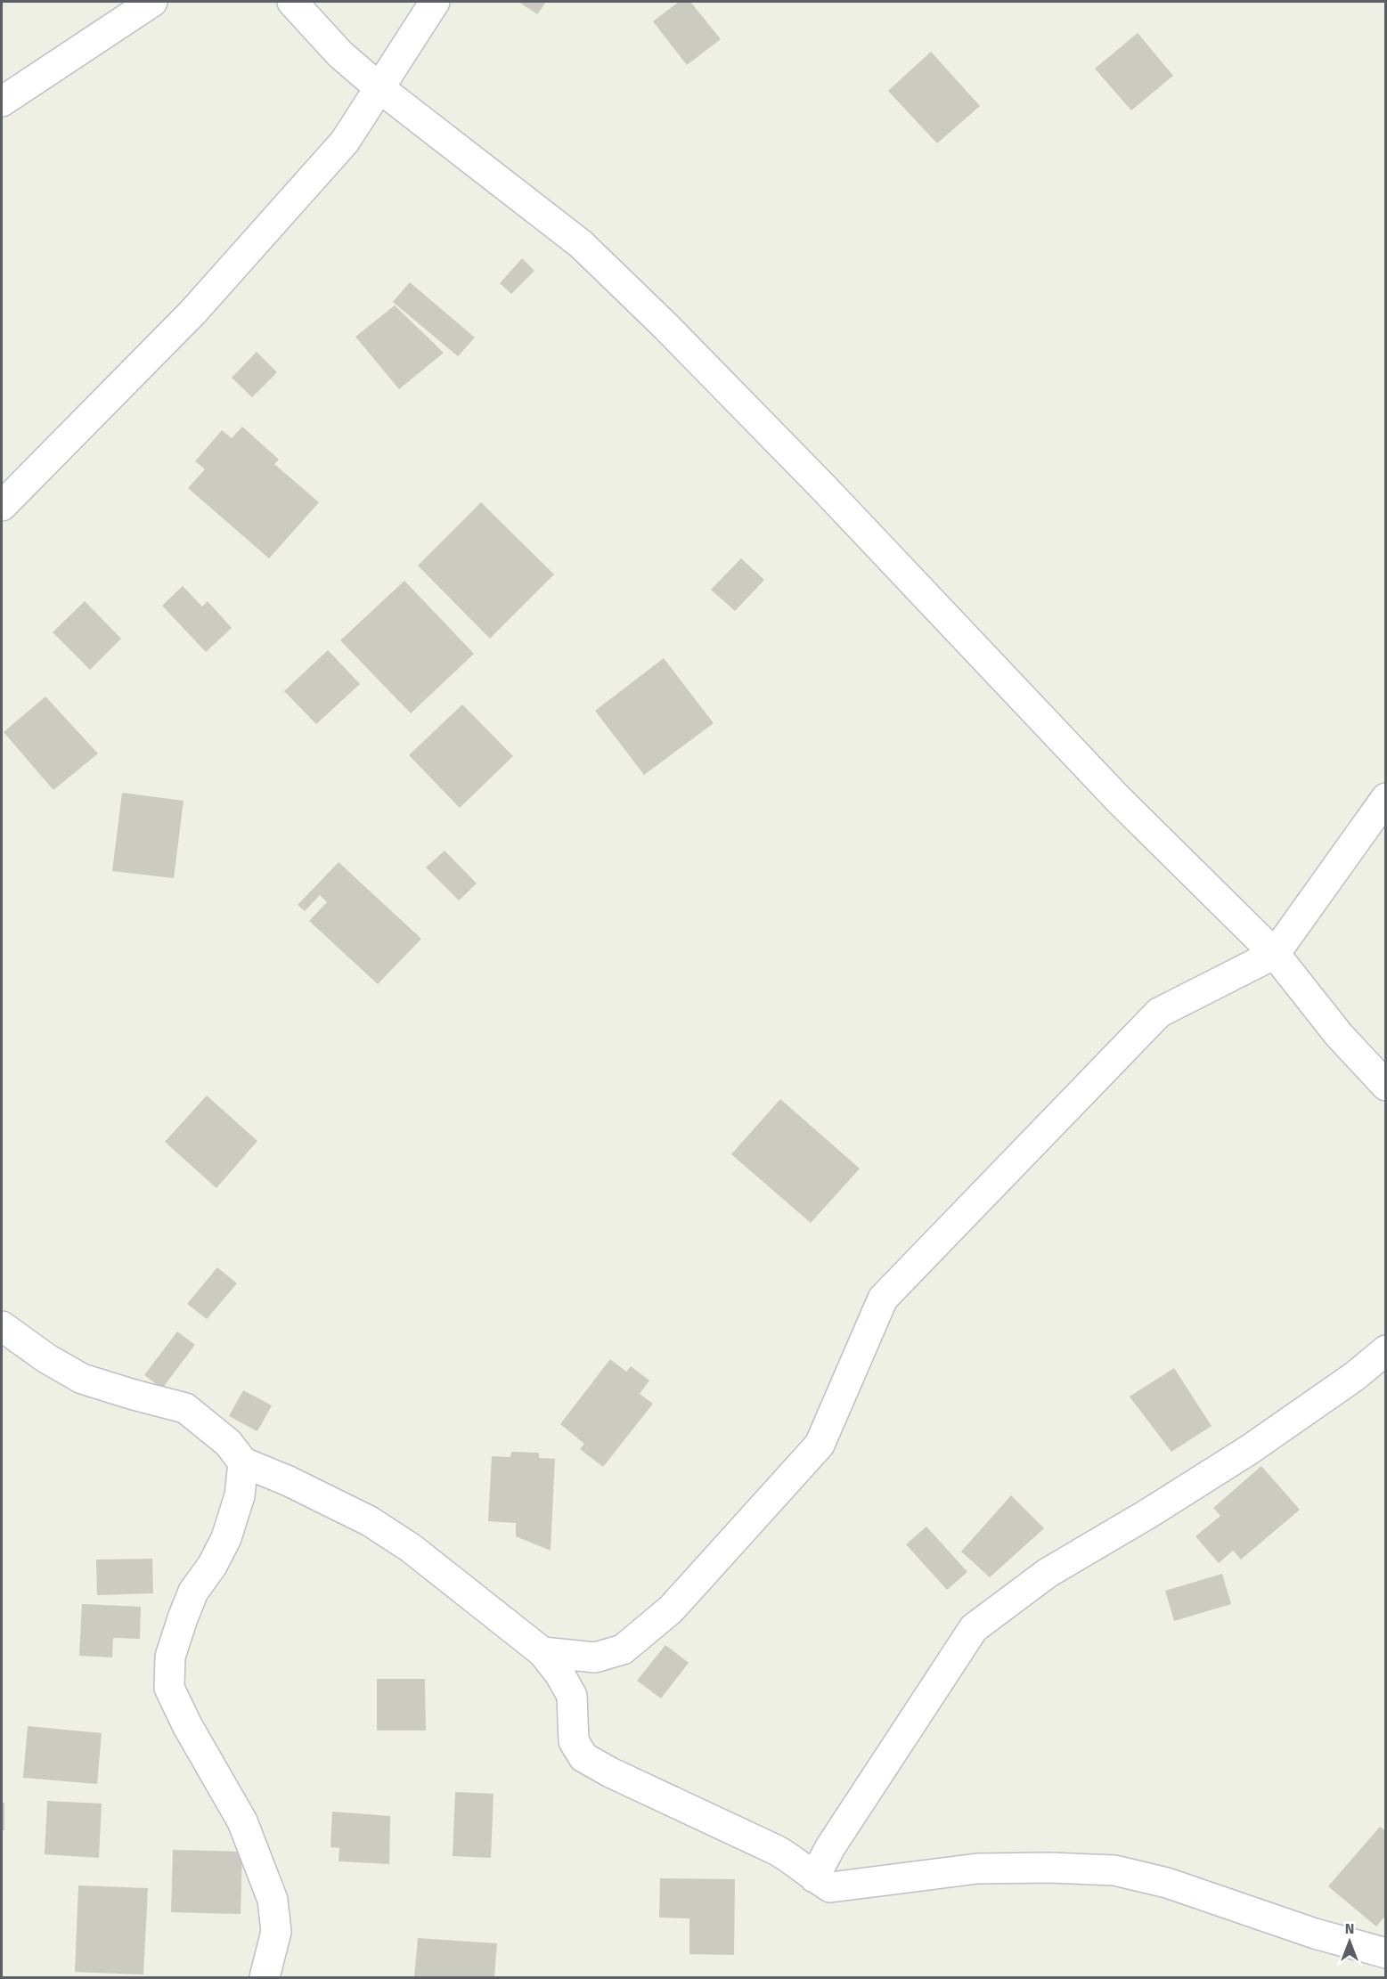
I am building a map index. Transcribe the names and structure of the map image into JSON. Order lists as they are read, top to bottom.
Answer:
{
  "north": "top"
}
